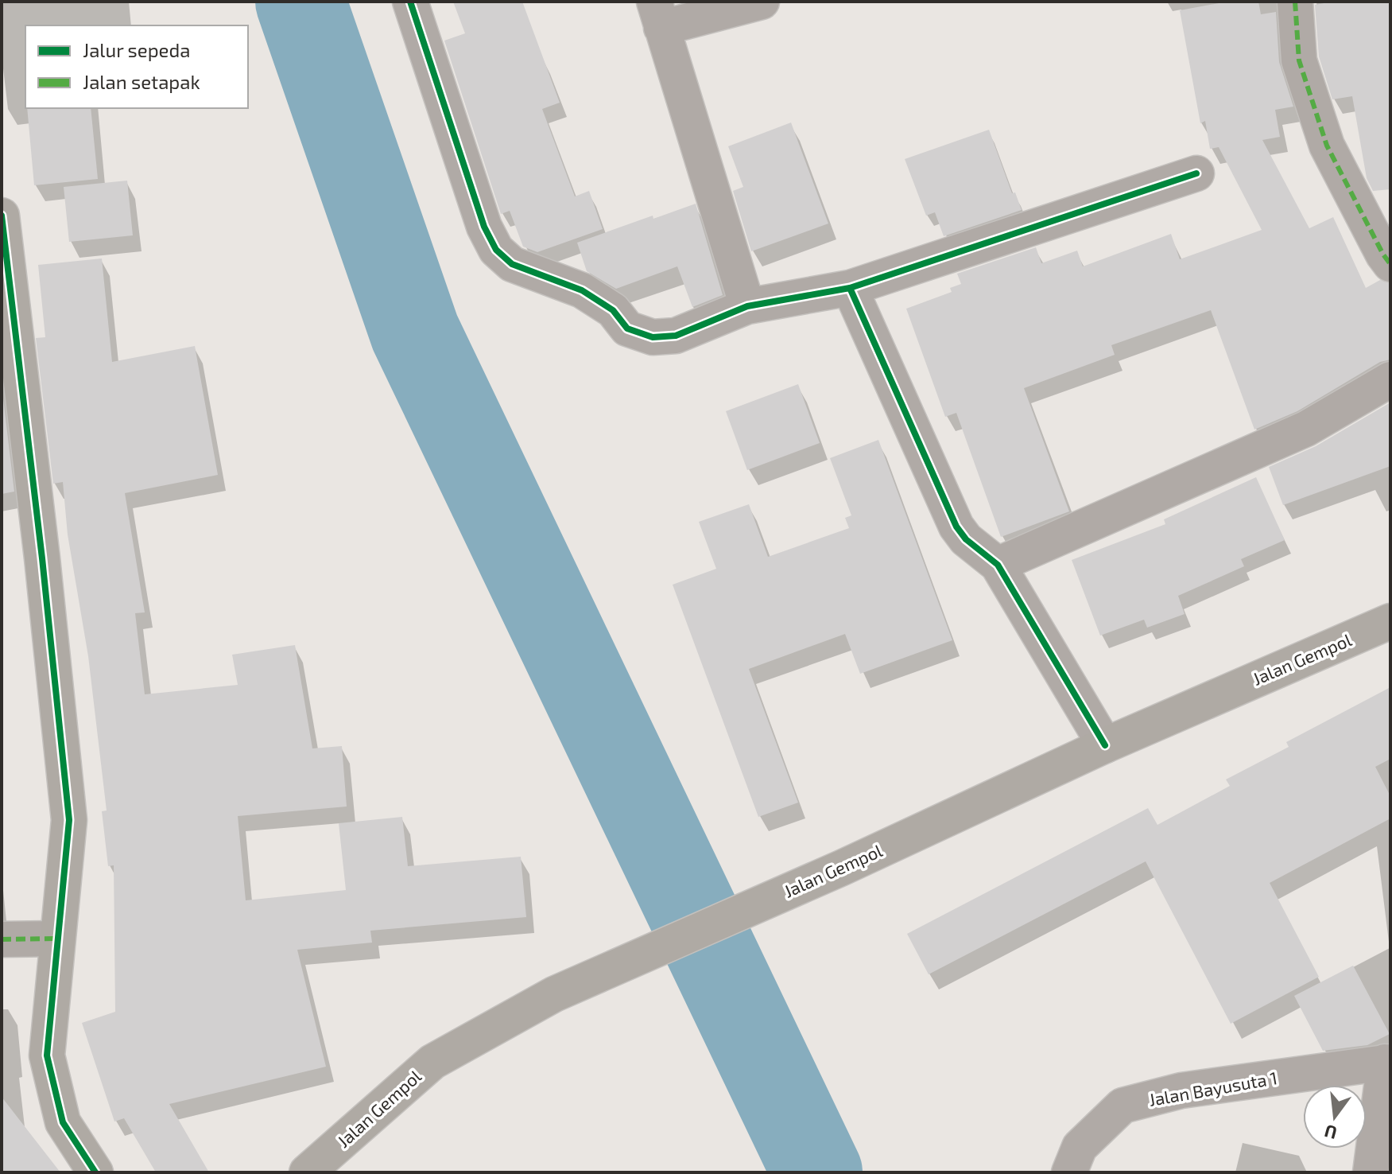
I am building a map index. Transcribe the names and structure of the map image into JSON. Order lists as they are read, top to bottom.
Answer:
{
  "streets": {
    "main road": ["Jalan Gempol"],
    "street": ["Jalan Bayusuta 1"]
  },
  "legend": ["Jalur sepeda", "Jalan setapak"],
  "north": "bottom"
}
